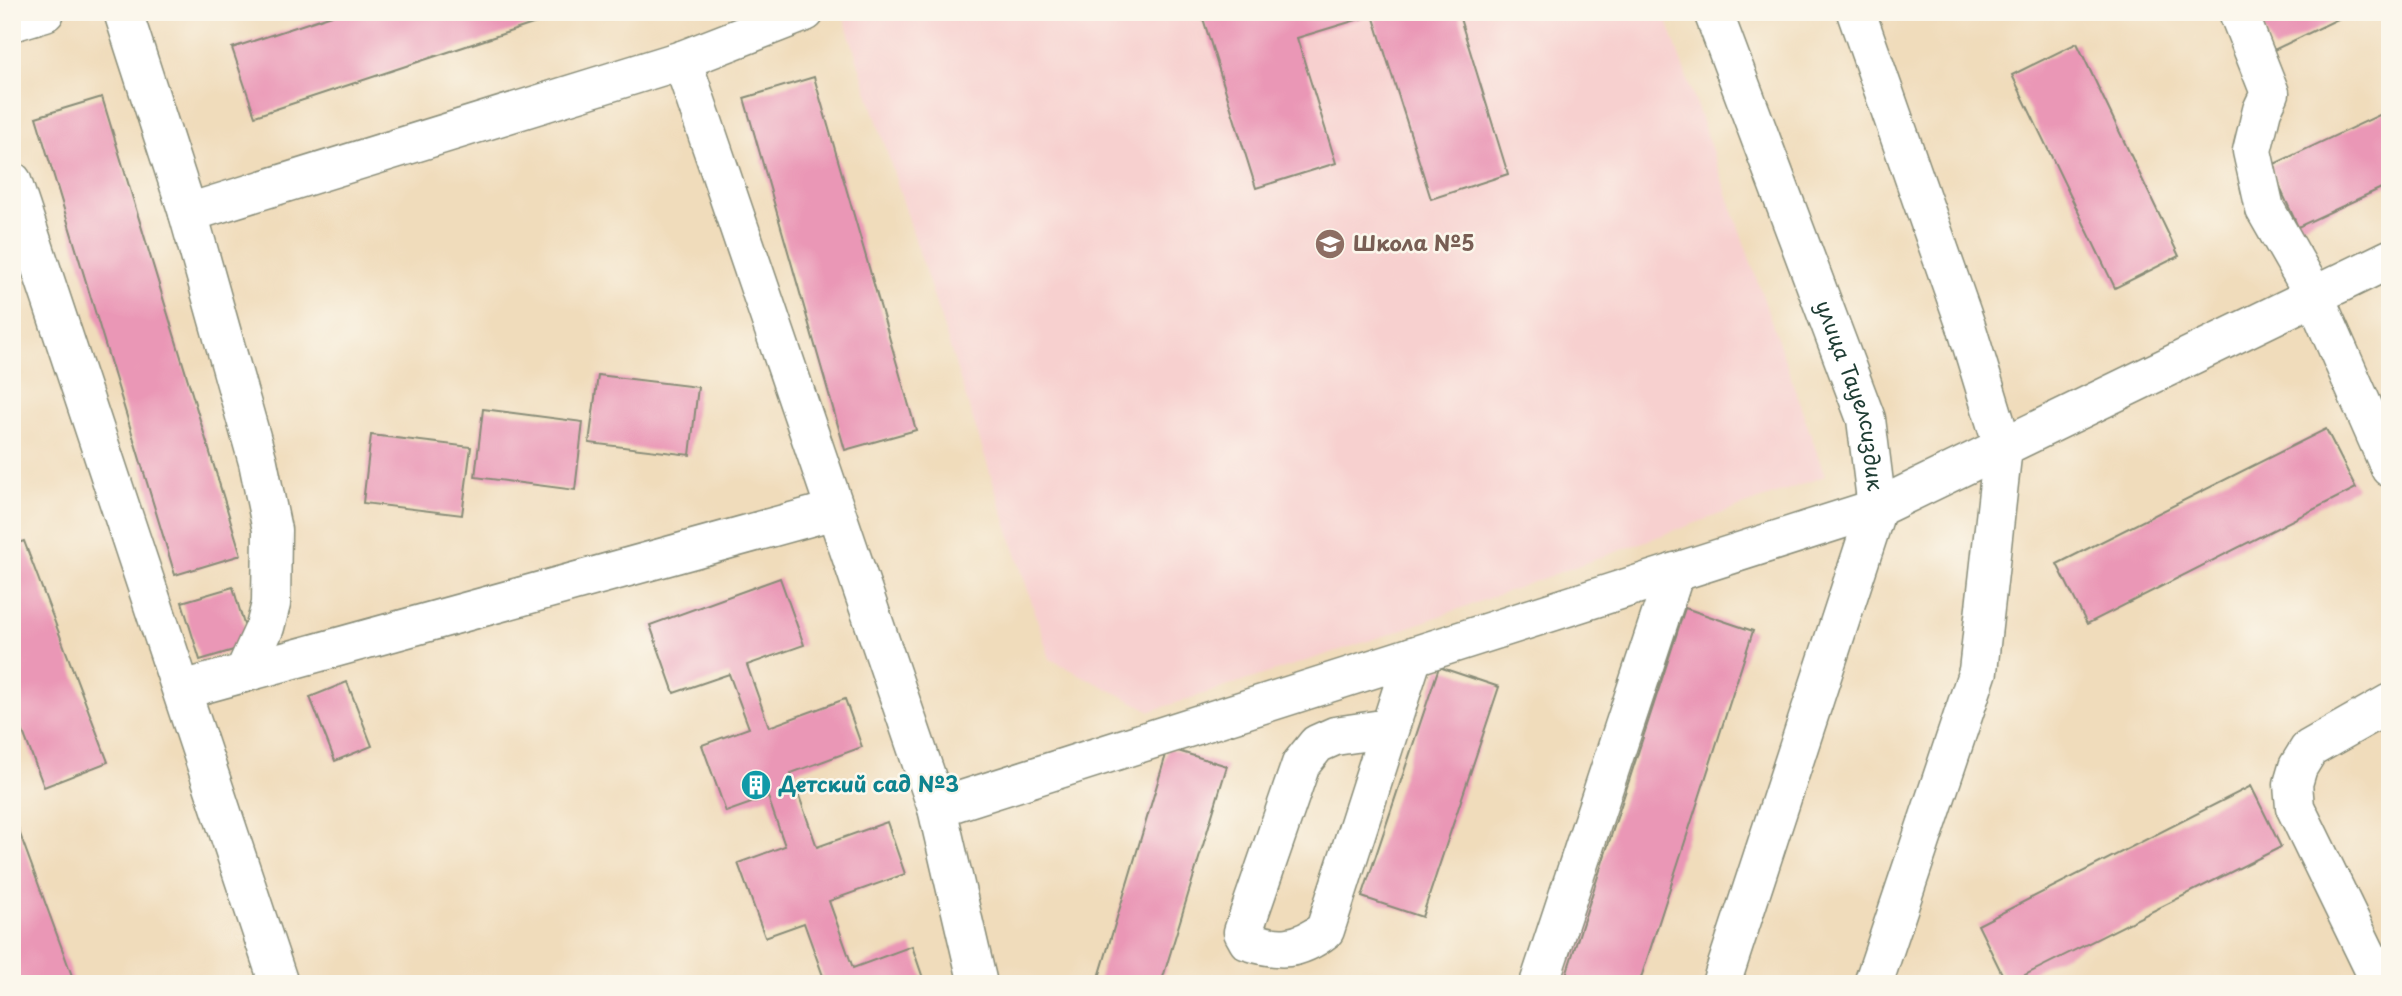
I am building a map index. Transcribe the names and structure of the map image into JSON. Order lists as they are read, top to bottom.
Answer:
{
  "streets": {
    "street": ["улица Тауелсиздик"]
  },
  "places": {
    "school or university": ["Школа №5"],
    "building": ["Детский сад №3"]
  }
}
